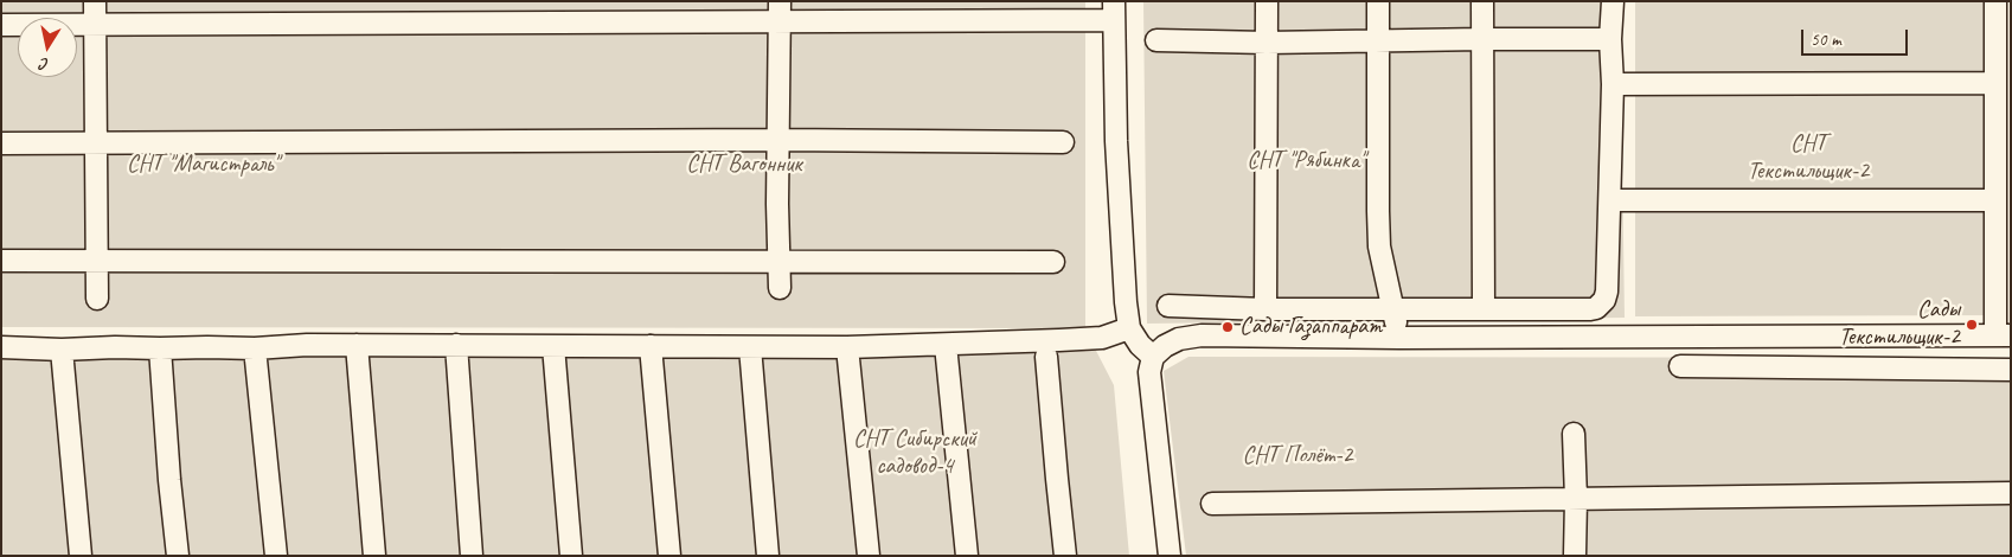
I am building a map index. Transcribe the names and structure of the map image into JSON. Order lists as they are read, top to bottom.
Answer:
{
  "parks": [
    "СНТ Текстильщик-2",
    "СНТ \"Рябинка\"",
    "СНТ \"Магистраль\"",
    "СНТ Вагонник",
    "СНТ Сибирский садовод-4",
    "СНТ Полёт-2"
  ],
  "places": ["Сады Текстильщик-2", "Сады Газаппарат"],
  "scale_bar": "50 m",
  "north": "bottom"
}
